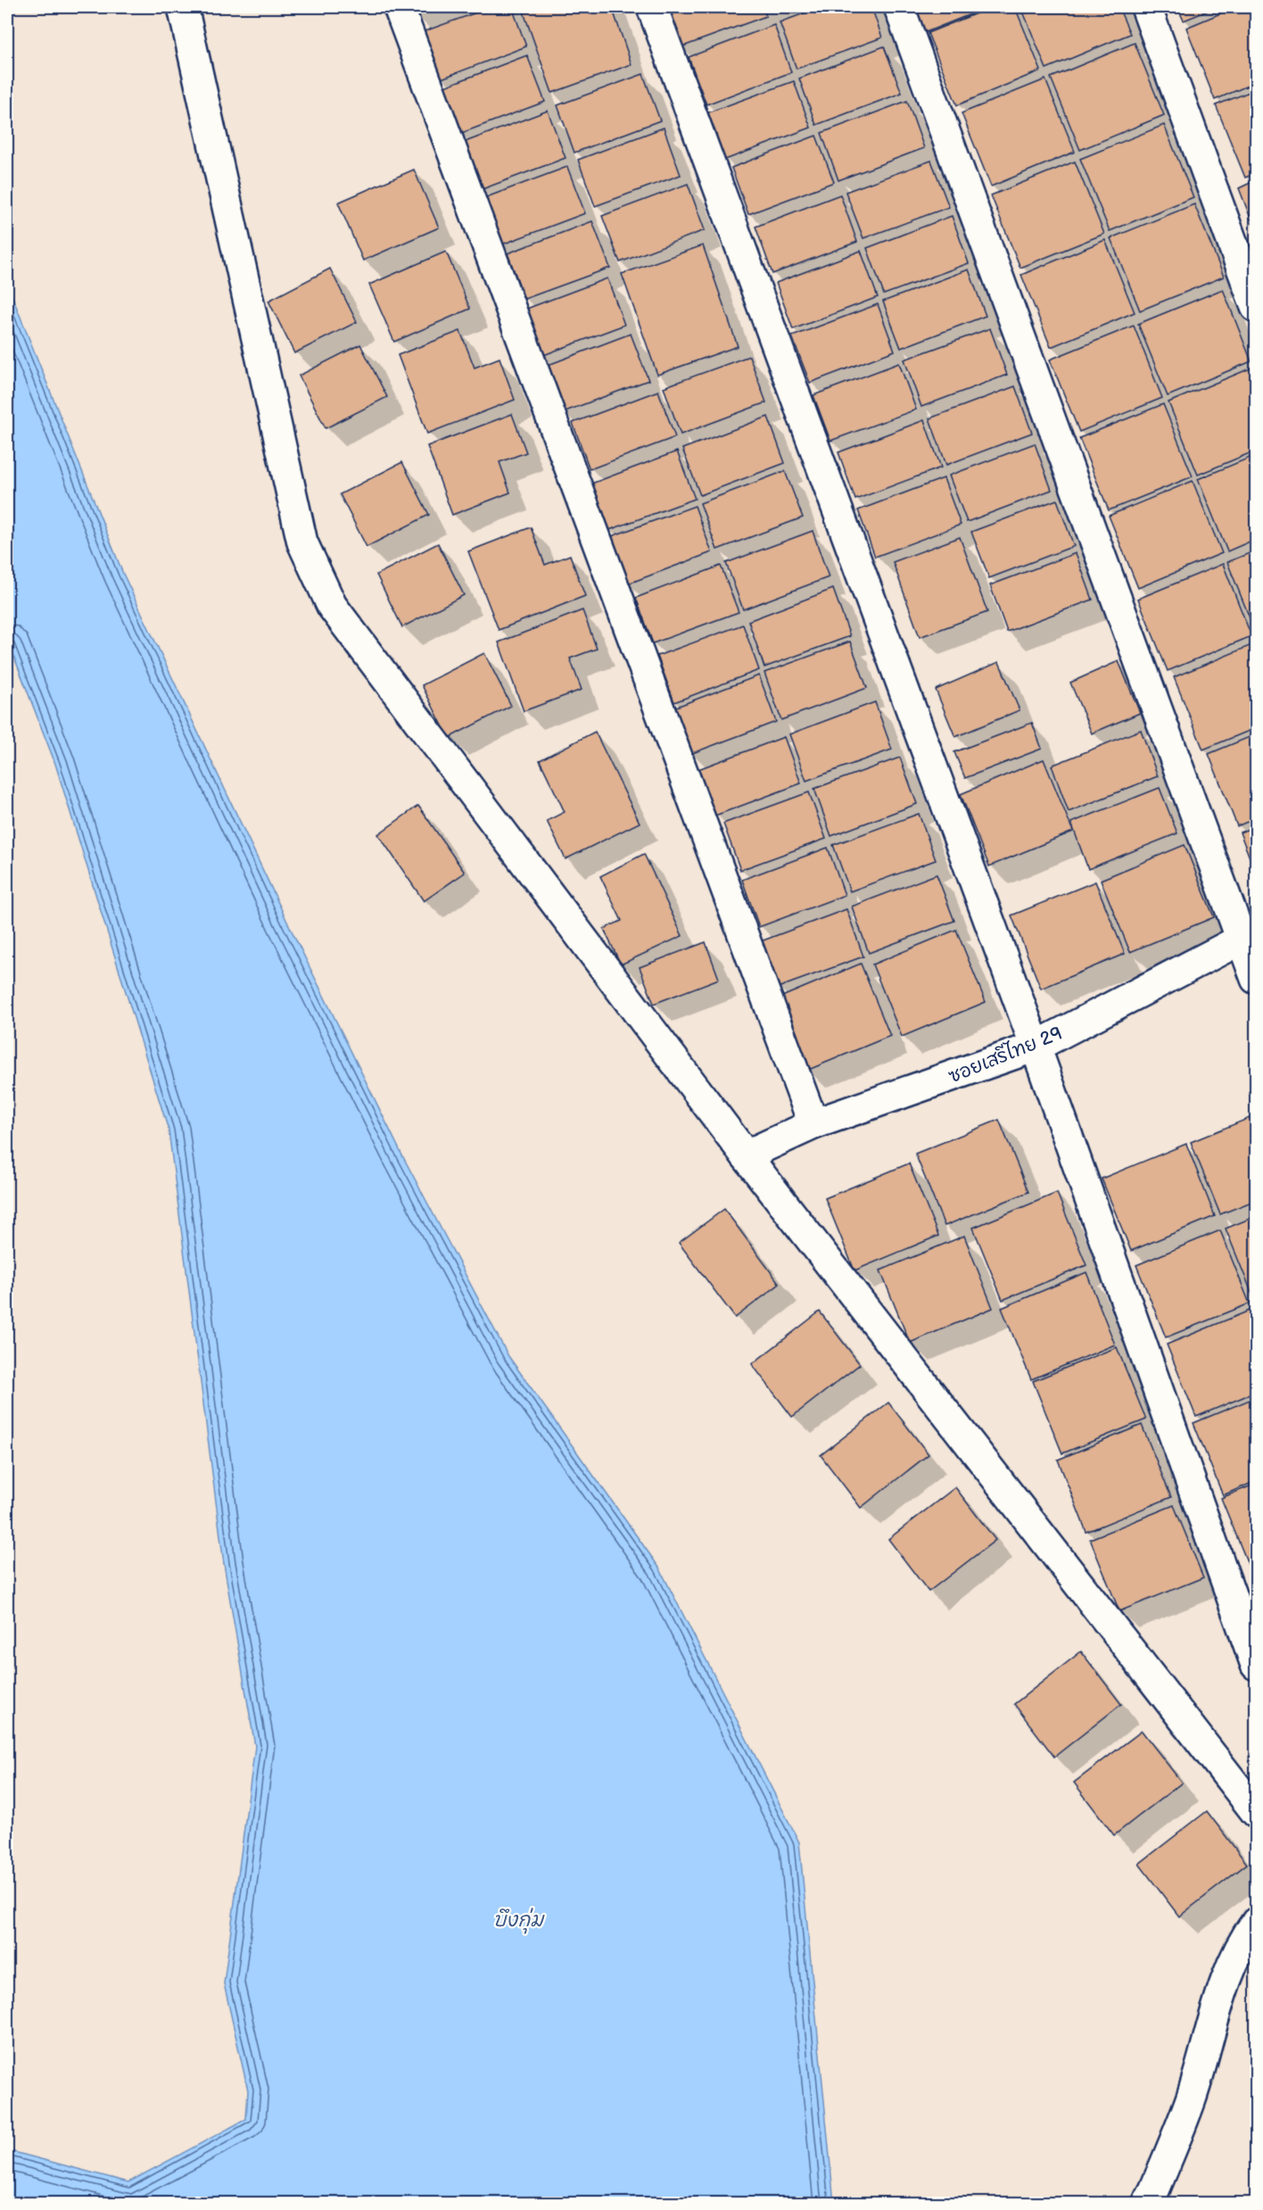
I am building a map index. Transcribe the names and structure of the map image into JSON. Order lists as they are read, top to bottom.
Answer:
{
  "streets": {
    "street": ["ซอยเสรีไทย 29"]
  },
  "water": ["บึงกุ่ม"]
}
